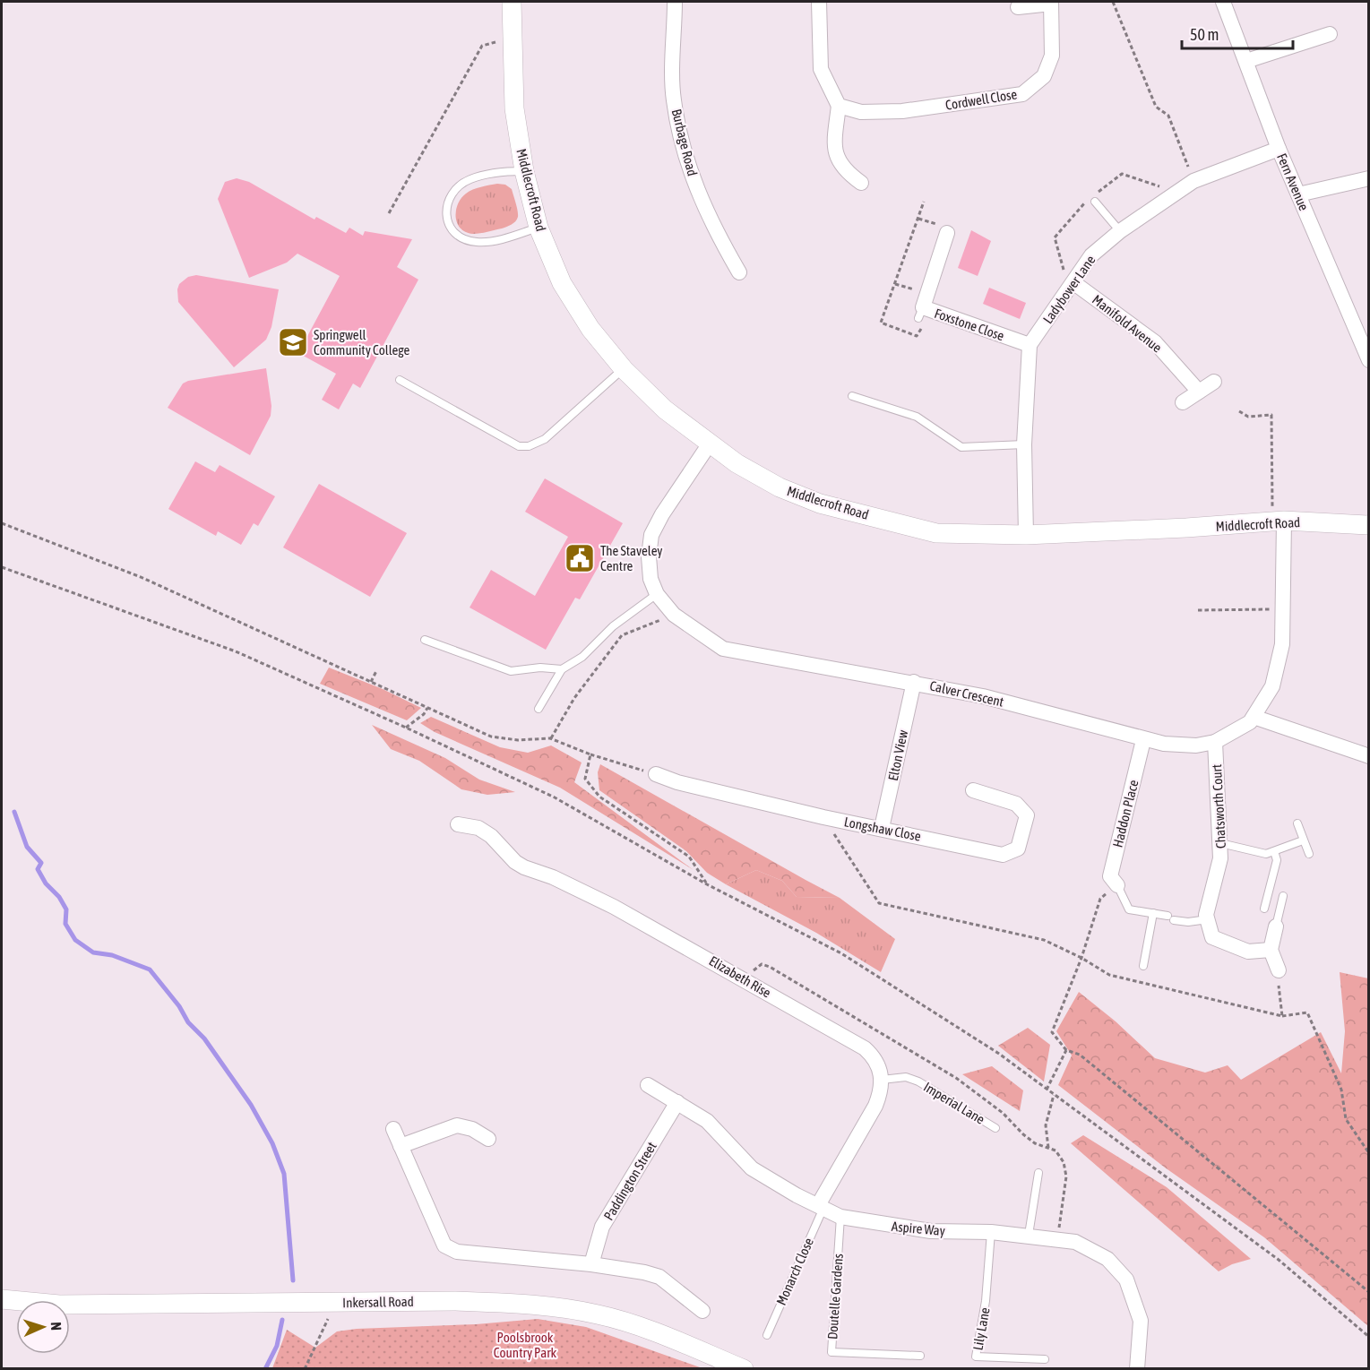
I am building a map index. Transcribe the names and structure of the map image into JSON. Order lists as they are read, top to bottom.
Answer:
{
  "streets": {
    "street": [
      "Cordwell Close",
      "Burbage Road",
      "Fern Avenue",
      "Middlecroft Road",
      "Ladybower Lane",
      "Manifold Avenue",
      "Foxstone Close",
      "Calver Crescent",
      "Elton View",
      "Chatsworth Court",
      "Haddon Place",
      "Longshaw Close",
      "Elizabeth Rise",
      "Paddington Street",
      "Aspire Way",
      "Inkersall Road"
    ],
    "lane": [
      "Imperial Lane",
      "Monarch Close",
      "Doutelle Gardens",
      "Lily Lane"
    ]
  },
  "crossings": [
    ["Fern Avenue", "Ladybower Lane"],
    ["Middlecroft Road", "Calver Crescent"],
    ["Ladybower Lane", "Manifold Avenue"],
    ["Ladybower Lane", "Foxstone Close"],
    ["Calver Crescent", "Elton View"],
    ["Calver Crescent", "Chatsworth Court"],
    ["Calver Crescent", "Haddon Place"],
    ["Elton View", "Longshaw Close"],
    ["Elizabeth Rise", "Imperial Lane"],
    ["Paddington Street", "Aspire Way"],
    ["Aspire Way", "Monarch Close"],
    ["Aspire Way", "Doutelle Gardens"],
    ["Aspire Way", "Lily Lane"]
  ],
  "parks": ["Poolsbrook Country Park"],
  "places": {
    "school or university": ["Springwell Community College"],
    "public building": ["The Staveley Centre"]
  },
  "scale_bar": "50 m",
  "north": "right"
}
